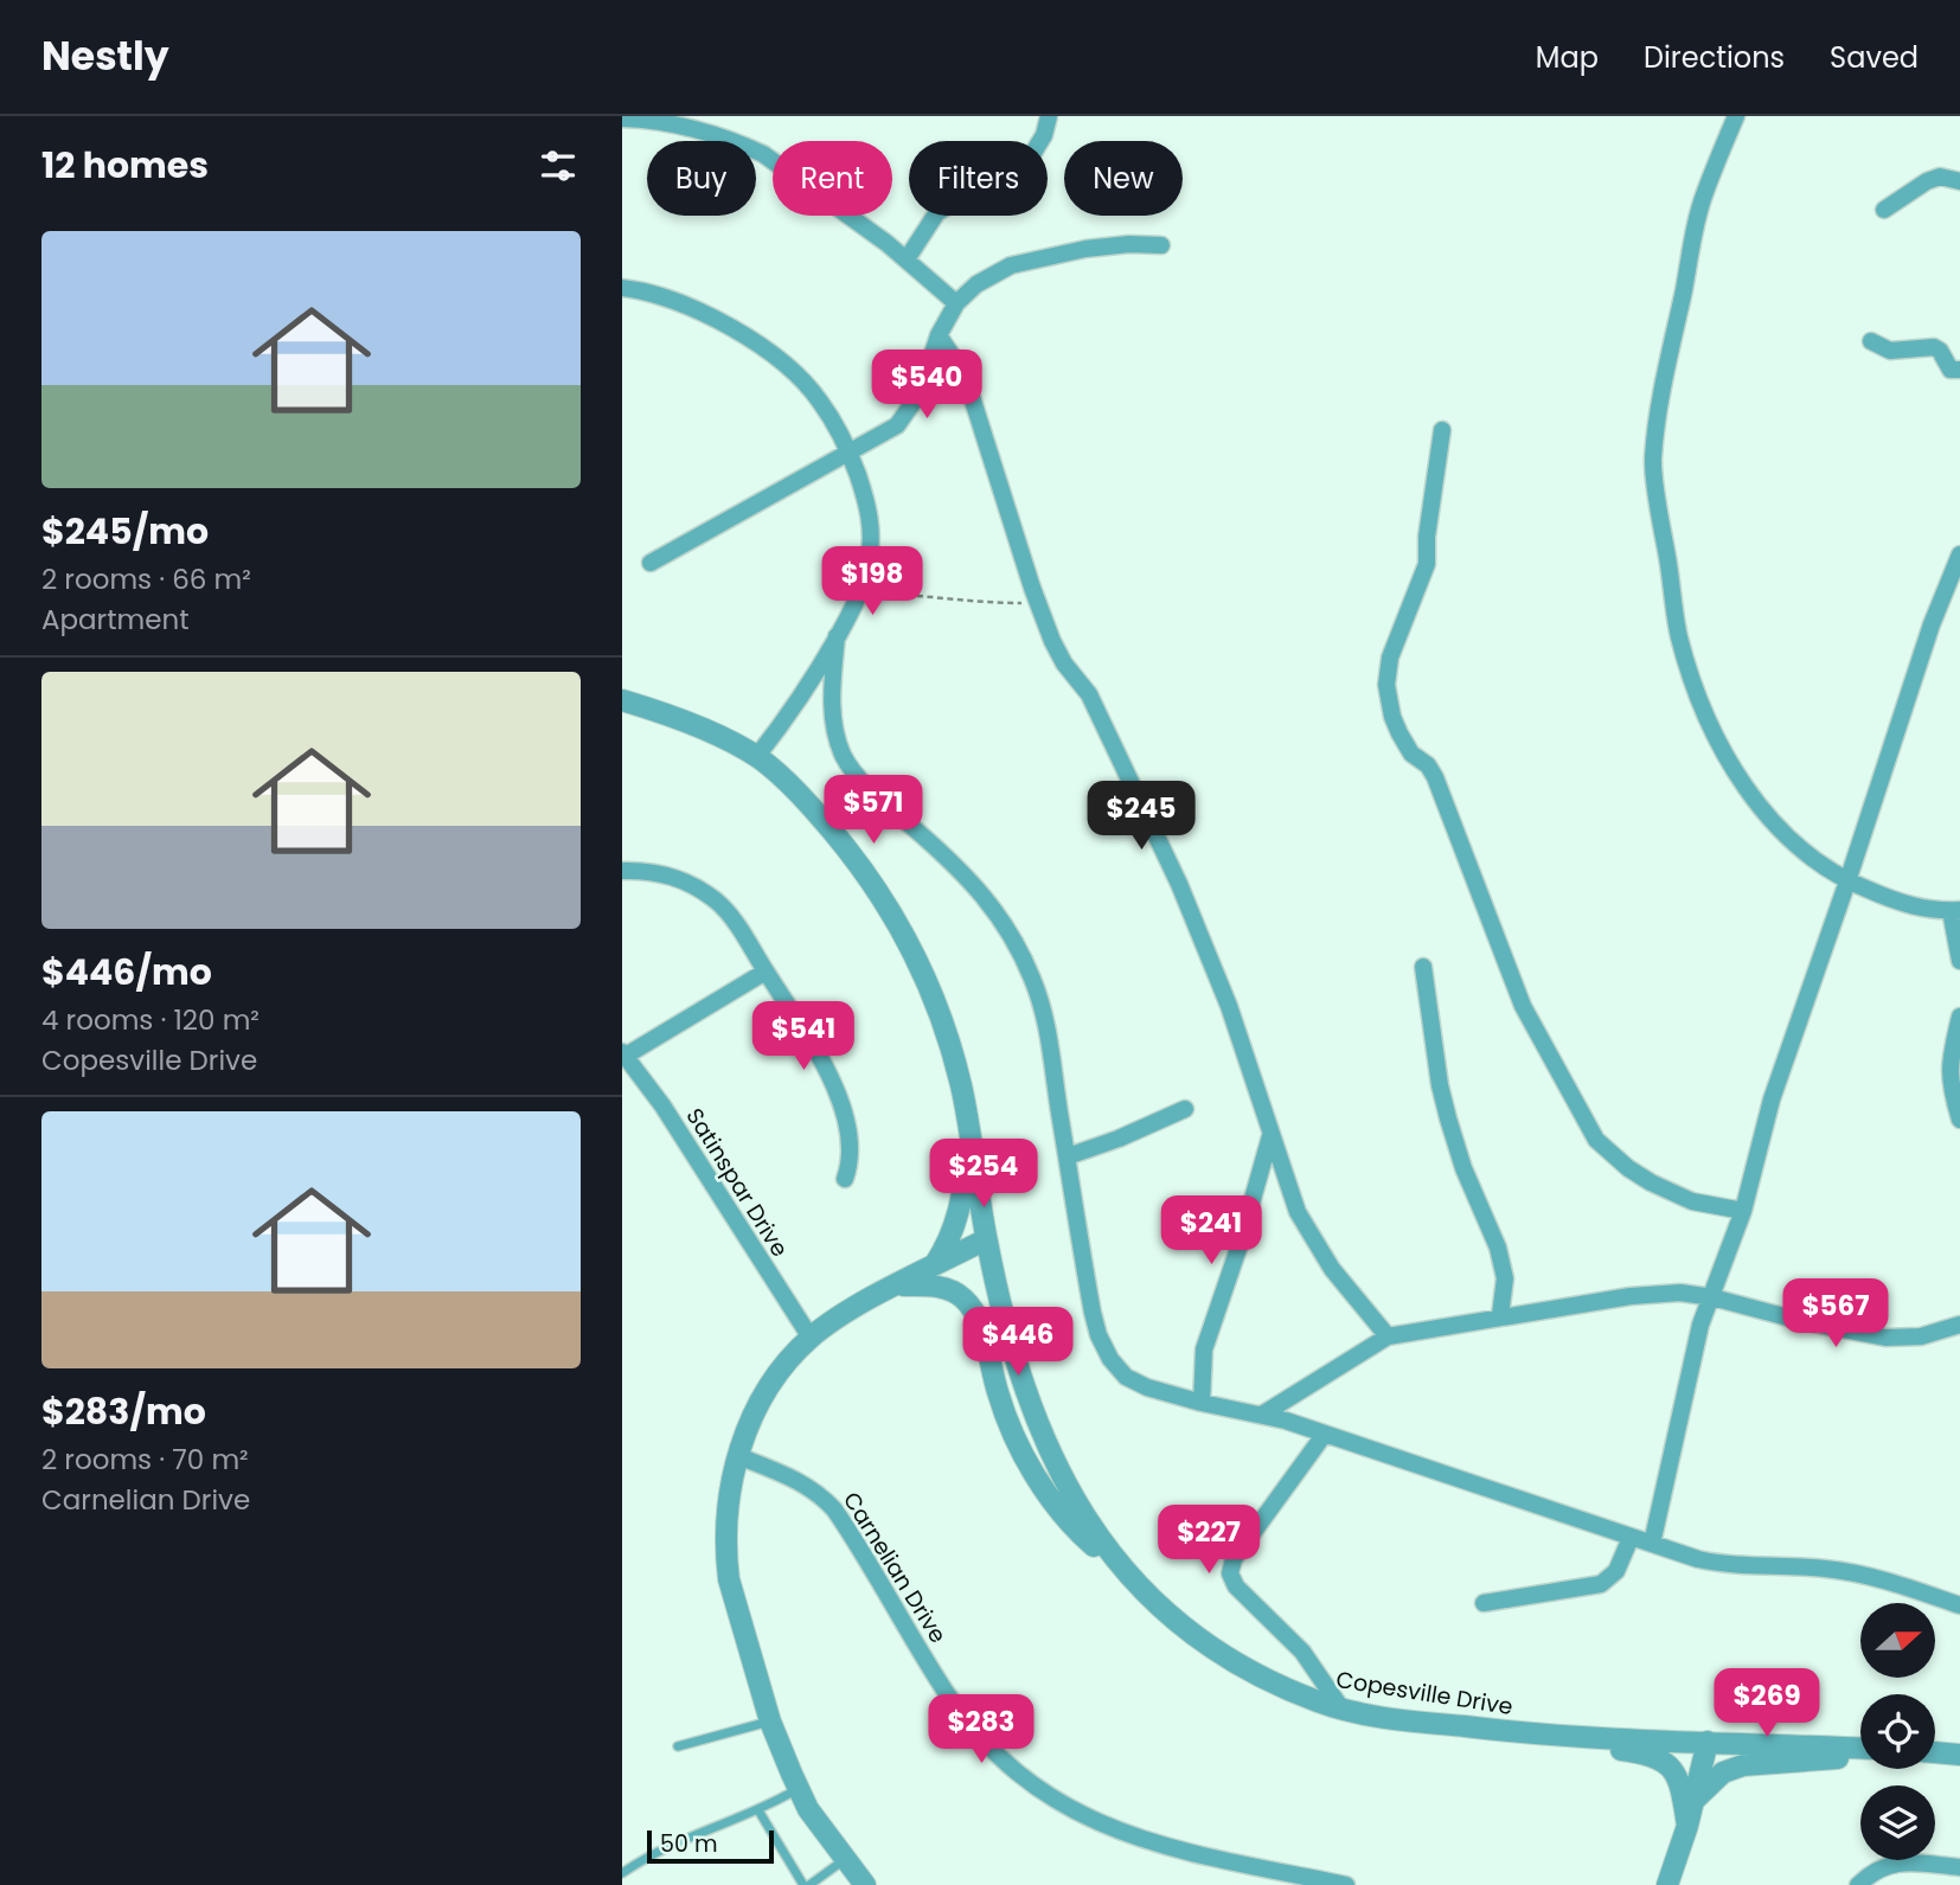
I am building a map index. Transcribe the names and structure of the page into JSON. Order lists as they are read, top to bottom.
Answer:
{
  "streets": {
    "street": ["Satinspar Drive", "Carnelian Drive", "Copesville Drive"]
  },
  "scale_bar": "50 m",
  "north": "right",
  "page": {
    "header": "Nestly",
    "nav": ["Map", "Directions", "Saved"],
    "heading": "12 homes",
    "chip": [
      "Buy",
      "Rent",
      "Filters",
      "New"
    ],
    "list": [
      {
        "name": "$245/mo",
        "note": "2 rooms · 66 m² · Apartment"
      },
      {
        "name": "$446/mo",
        "note": "4 rooms · 120 m² · Copesville Drive"
      },
      {
        "name": "$283/mo",
        "note": "2 rooms · 70 m² · Carnelian Drive"
      }
    ],
    "price": [
      "$540",
      "$198",
      "$571",
      "$245",
      "$541",
      "$254",
      "$241",
      "$567",
      "$446",
      "$227",
      "$269",
      "$283"
    ],
    "scale": "50 m"
  }
}
